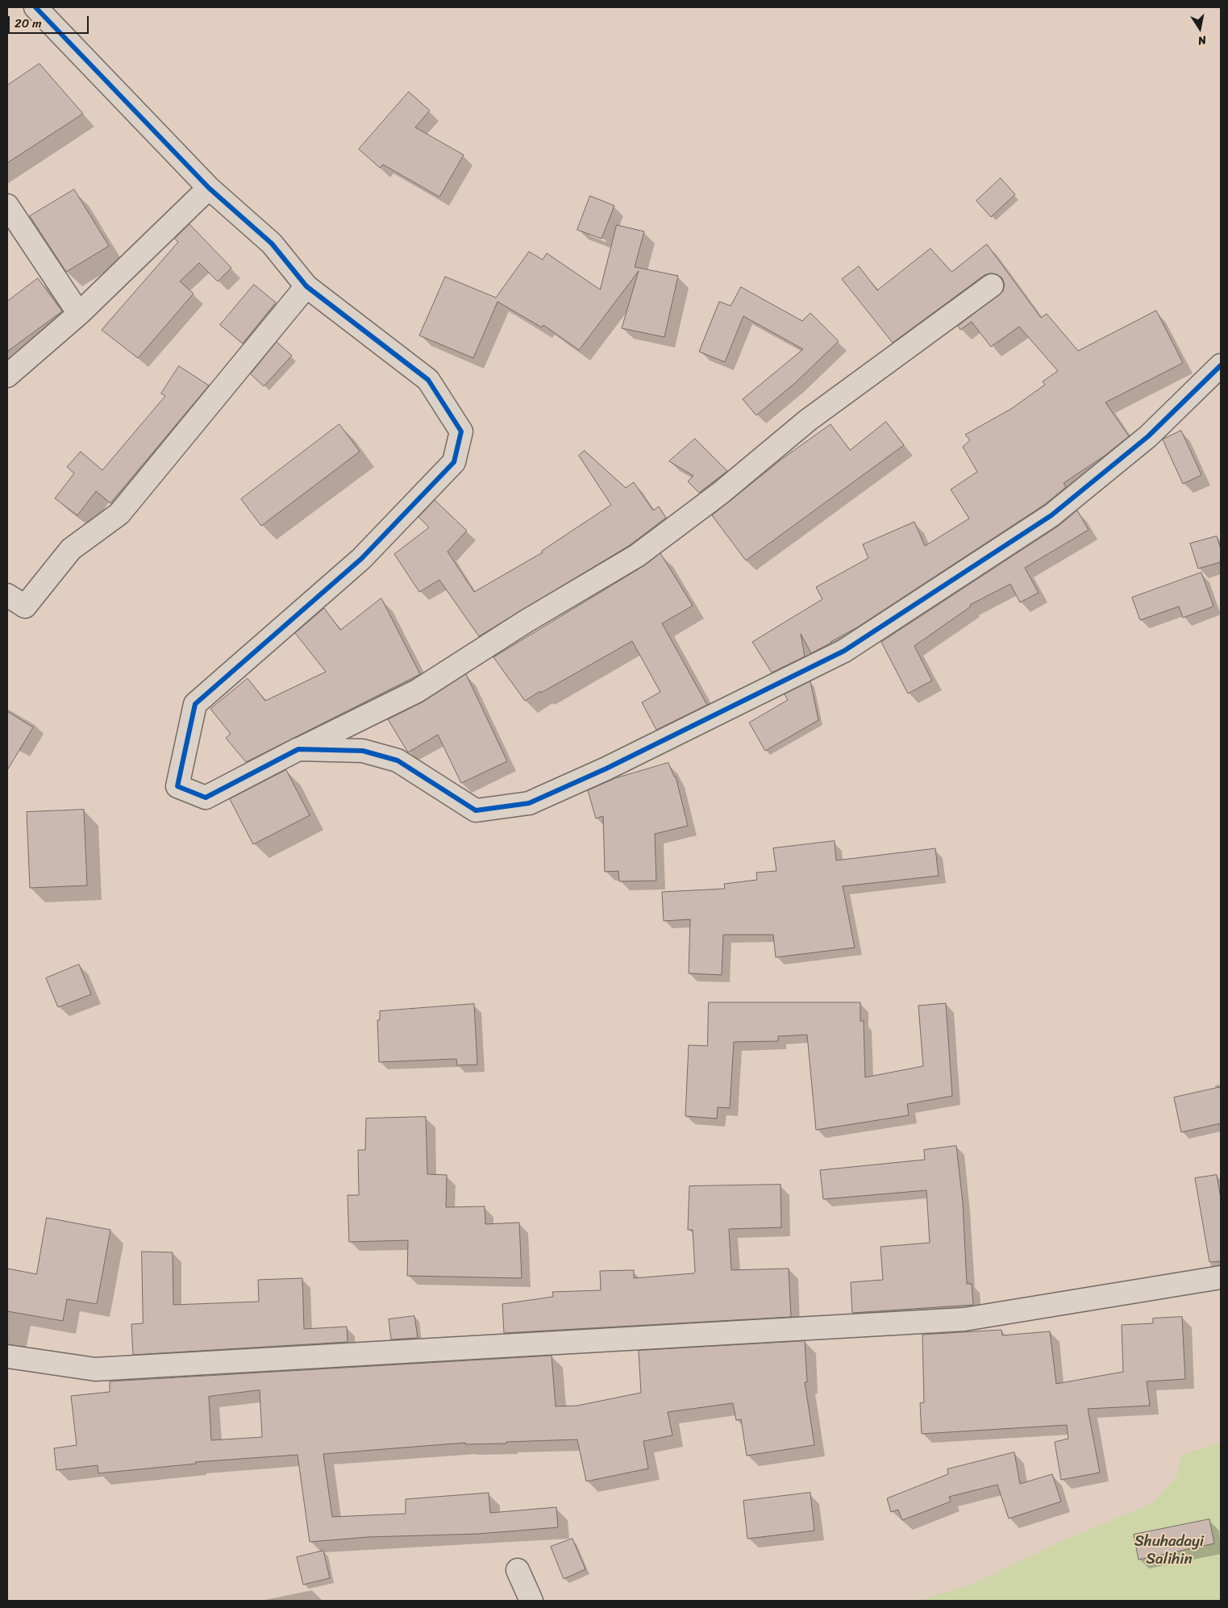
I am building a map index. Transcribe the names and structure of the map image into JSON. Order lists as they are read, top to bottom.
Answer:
{
  "parks": ["Shuhadayi Salihin"],
  "scale_bar": "20 m",
  "north": "bottom"
}
